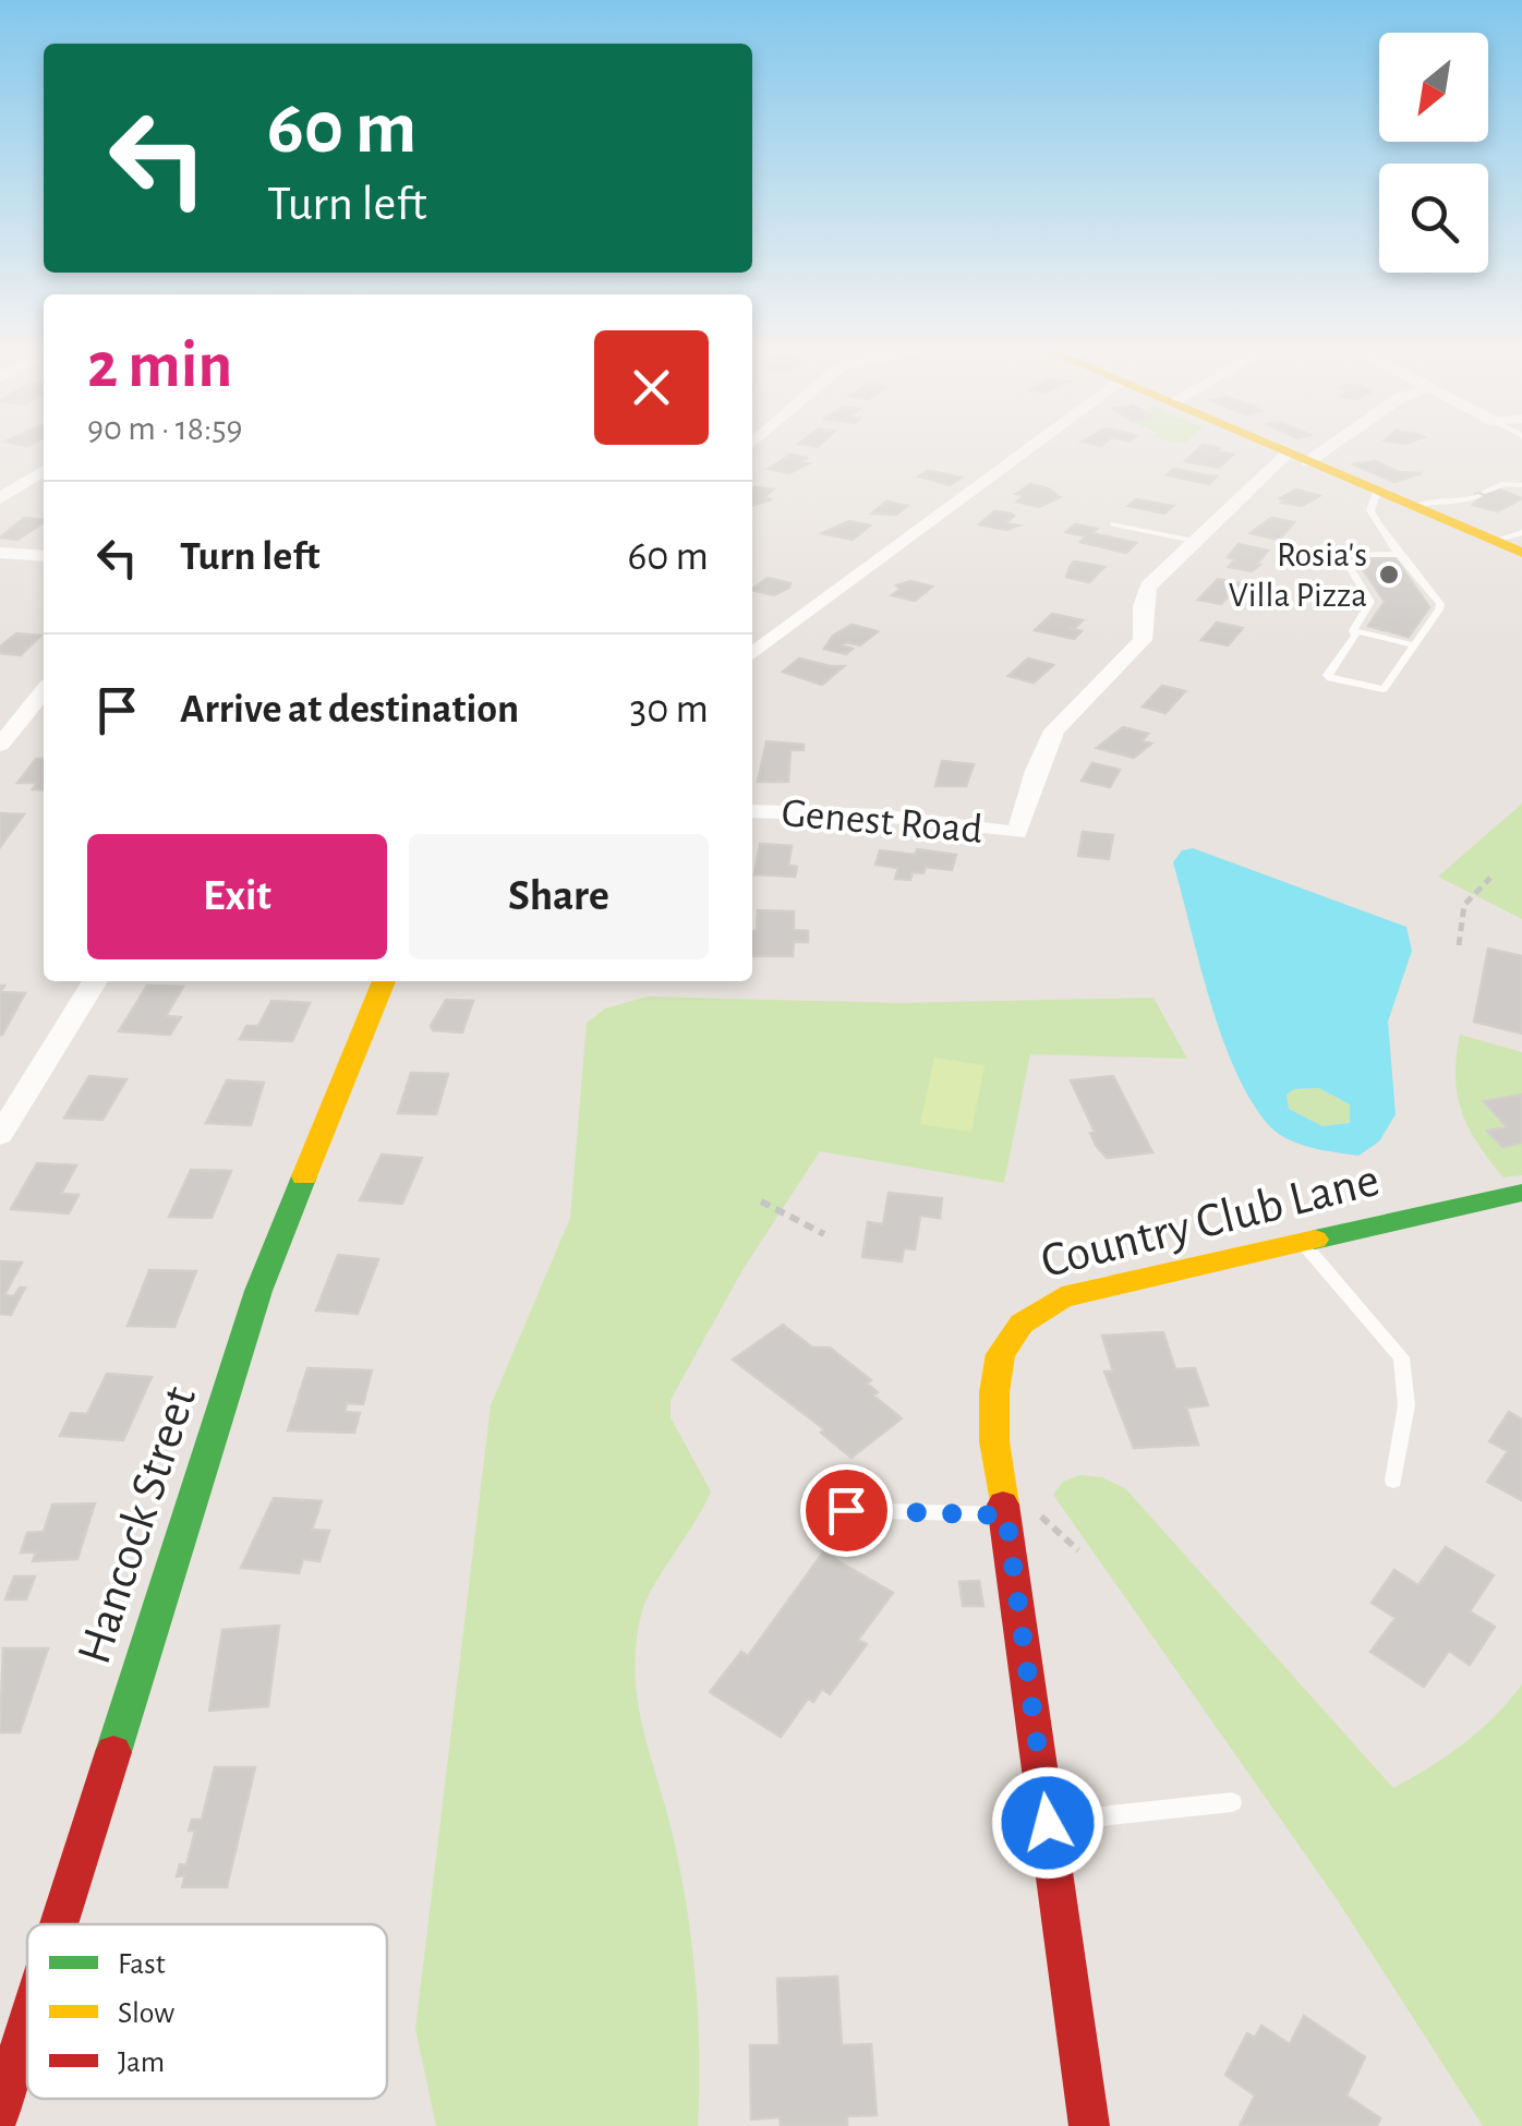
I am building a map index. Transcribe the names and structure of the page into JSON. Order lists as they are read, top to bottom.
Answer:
{
  "streets": {
    "street": ["Genest Road", "Country Club Lane", "Hancock Street"]
  },
  "places": ["Rosia's Villa Pizza"],
  "legend": ["Fast", "Slow", "Jam"],
  "north": "bottom left",
  "page": {
    "turn": ["60 m", "Turn left"],
    "heading": ["2 min", "90 m · 18:59"],
    "list": [
      {
        "name": "Turn left",
        "value": "60 m"
      },
      {
        "name": "Arrive at destination",
        "value": "30 m"
      }
    ],
    "buttons": ["Exit", "Share"]
  }
}
